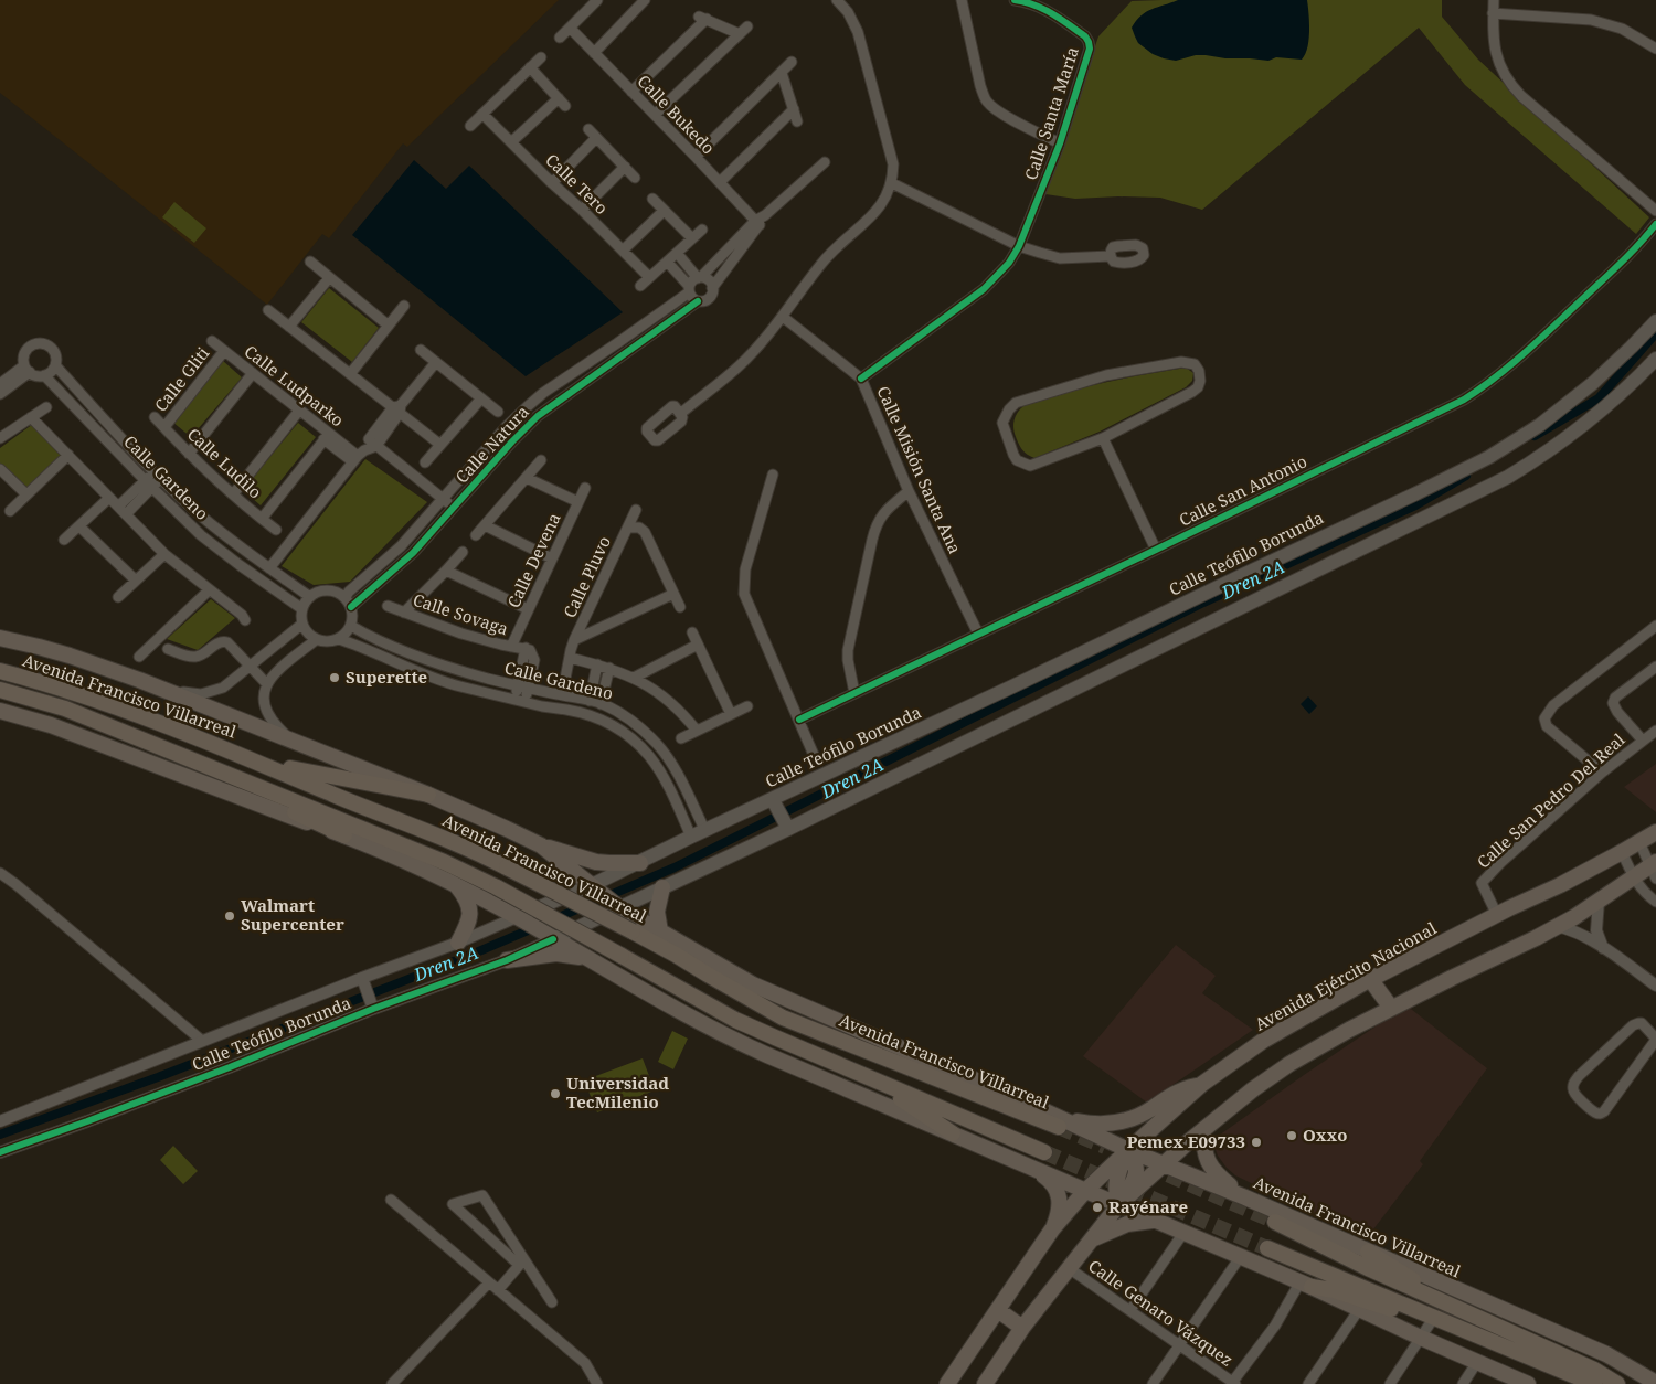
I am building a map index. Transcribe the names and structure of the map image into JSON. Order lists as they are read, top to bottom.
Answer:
{
  "streets": {
    "highway": ["Avenida Francisco Villarreal"],
    "main road": ["Calle Teófilo Borunda", "Avenida Ejército Nacional"],
    "street": [
      "Calle Santa María",
      "Calle Bukedo",
      "Calle Tero",
      "Calle Gliti",
      "Calle Ludparko",
      "Calle Natura",
      "Calle Ludilo",
      "Calle Misión Santa Ana",
      "Calle Gardeno",
      "Calle San Antonio",
      "Calle Devena",
      "Calle Pluvo",
      "Calle Sovaga",
      "Calle San Pedro Del Real",
      "Calle Genaro Vázquez"
    ]
  },
  "crossings": [
    ["Calle Santa María", "Calle Misión Santa Ana"],
    ["Calle Gliti", "Calle Ludparko"],
    ["Calle Gliti", "Calle Ludilo"],
    ["Calle Natura", "Calle Gardeno"],
    ["Calle Misión Santa Ana", "Calle San Antonio"],
    ["Calle Gardeno", "Calle Teófilo Borunda"],
    ["Calle Gardeno", "Calle Sovaga"],
    ["Calle Teófilo Borunda", "Avenida Francisco Villarreal"],
    ["Calle Devena", "Calle Sovaga"],
    ["Avenida Francisco Villarreal", "Avenida Ejército Nacional"],
    ["Calle San Pedro Del Real", "Avenida Ejército Nacional"]
  ],
  "water": ["Dren 2A"],
  "places": [
    "Superette",
    "Walmart Supercenter",
    "Universidad TecMilenio",
    "Oxxo",
    "Pemex E09733",
    "Rayénare"
  ]
}
